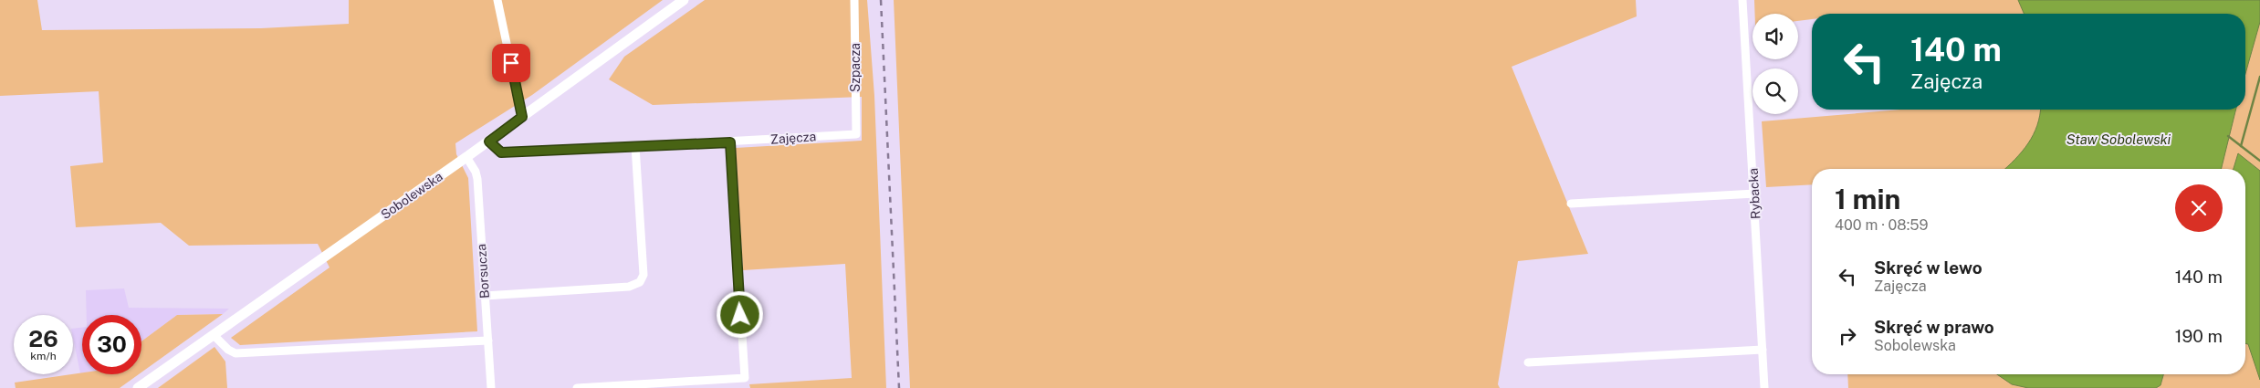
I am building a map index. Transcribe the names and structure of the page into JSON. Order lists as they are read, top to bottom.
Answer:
{
  "streets": {
    "street": [
      "Szpacza",
      "Zajęcza",
      "Rybacka",
      "Sobolewska",
      "Borsucza"
    ]
  },
  "crossings": [
    ["Szpacza", "Zajęcza"],
    ["Zajęcza", "Sobolewska"],
    ["Sobolewska", "Borsucza"]
  ],
  "water": ["Staw Sobolewski"],
  "page": {
    "turn": ["140 m", "Zajęcza"],
    "heading": ["1 min", "400 m · 08:59"],
    "list": [
      {
        "name": "Skręć w lewo",
        "note": "Zajęcza",
        "value": "140 m"
      },
      {
        "name": "Skręć w prawo",
        "note": "Sobolewska",
        "value": "190 m"
      }
    ],
    "speed": "26 km/h",
    "limit": "30"
  }
}
